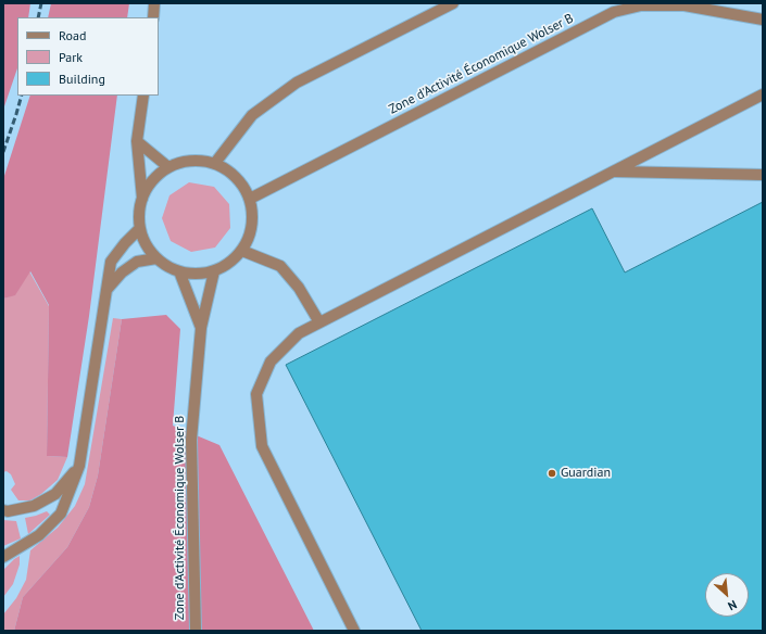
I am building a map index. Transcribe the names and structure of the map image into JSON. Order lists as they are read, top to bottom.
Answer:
{
  "streets": {
    "lane": ["Zone d'Activité Économique Wolser B"]
  },
  "places": ["Guardian"],
  "legend": ["Road", "Park", "Building"],
  "north": "bottom right"
}
